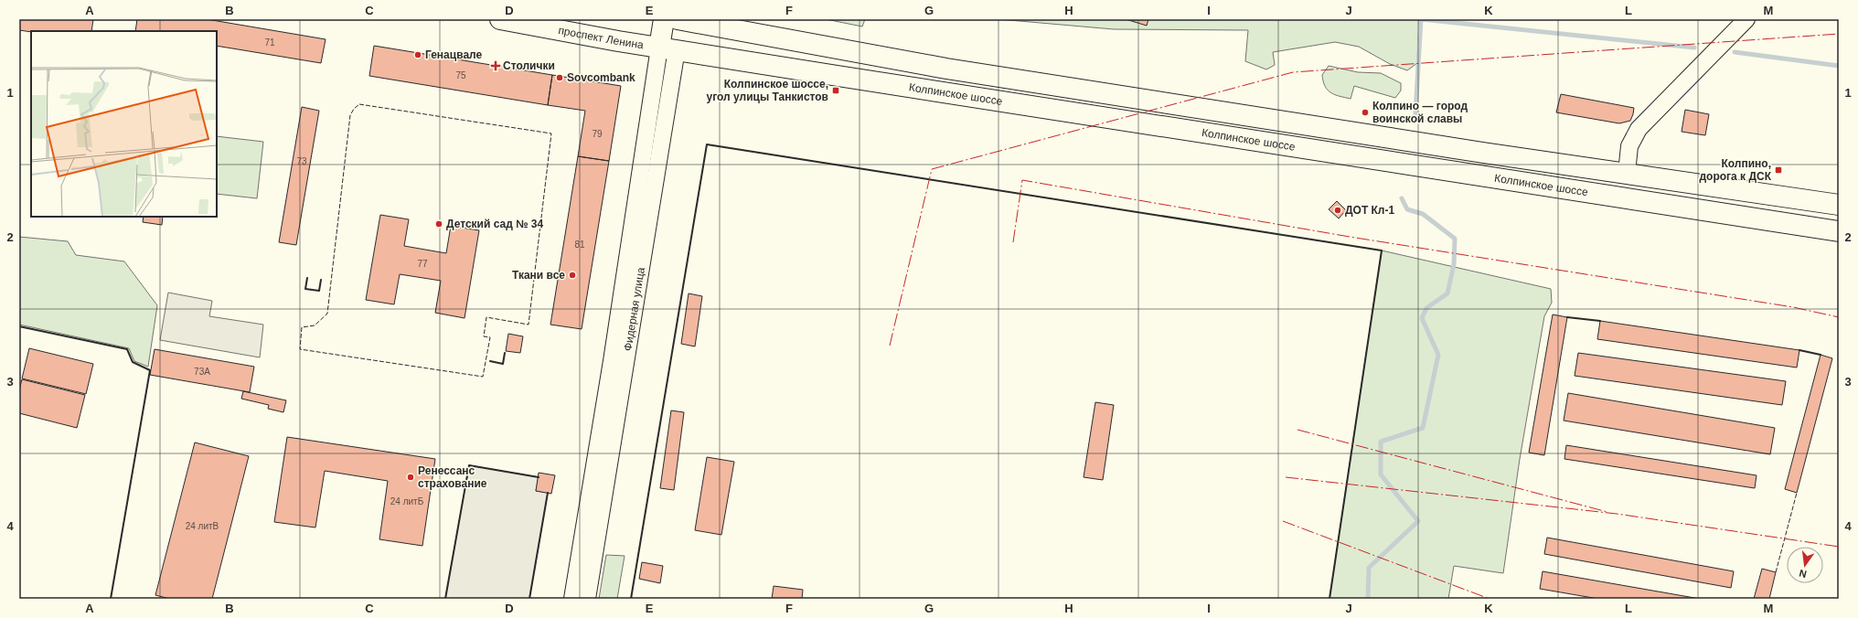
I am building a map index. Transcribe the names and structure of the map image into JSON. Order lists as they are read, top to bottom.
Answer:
{
  "streets": {
    "main road": ["проспект Ленина", "Колпинское шоссе", "Фидерная улица"]
  },
  "crossings": [
    ["проспект Ленина", "Колпинское шоссе"],
    ["проспект Ленина", "Фидерная улица"],
    ["Колпинское шоссе", "Фидерная улица"]
  ],
  "places": {
    "other": [
      "Генацвале",
      "Sovcombank",
      "Колпино — город воинской славы",
      "ДОТ Кл-1",
      "Детский сад № 34",
      "Ткани все",
      "Ренессанс страхование"
    ],
    "health": ["Столички"],
    "transit": ["Колпинское шоссе, угол улицы Танкистов", "Колпино, дорога к ДСК"]
  },
  "house_numbers": [
    "71",
    "75",
    "79",
    "73",
    "81",
    "77",
    "73А",
    "24 литБ",
    "24 литВ"
  ],
  "north": "bottom",
  "grid": {
    "columns": [
      "A",
      "B",
      "C",
      "D",
      "E",
      "F",
      "G",
      "H",
      "I",
      "J",
      "K",
      "L",
      "M"
    ],
    "rows": [
      "1",
      "2",
      "3",
      "4"
    ]
  }
}
